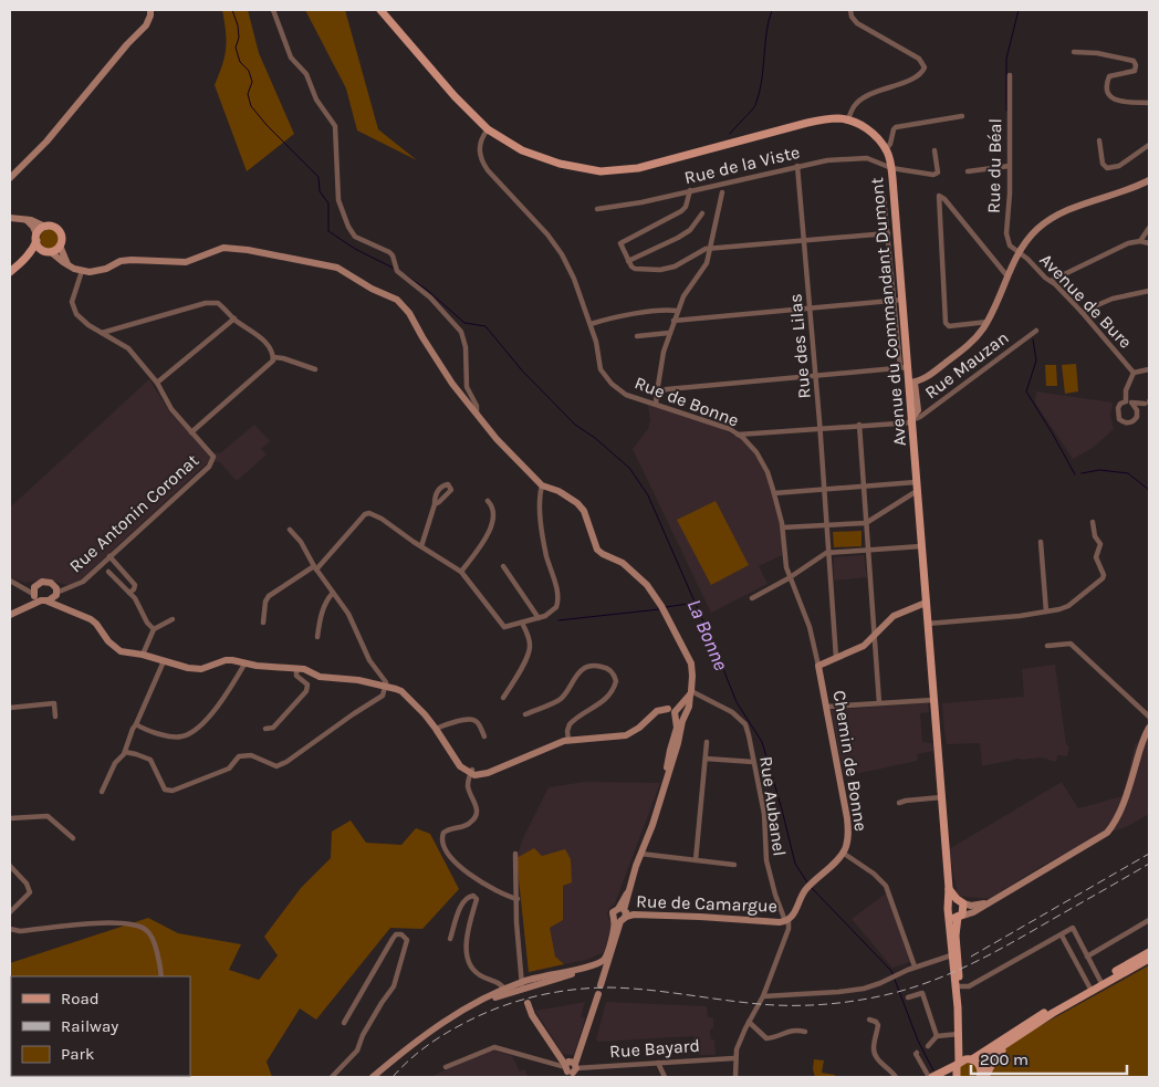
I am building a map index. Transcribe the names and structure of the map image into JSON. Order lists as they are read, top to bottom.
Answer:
{
  "streets": {
    "main road": ["Avenue du Commandant Dumont"],
    "street": [
      "Rue de la Viste",
      "Rue du Béal",
      "Avenue de Bure",
      "Rue des Lilas",
      "Rue Mauzan",
      "Rue de Bonne",
      "Rue Antonin Coronat",
      "Chemin de Bonne",
      "Rue Aubanel",
      "Rue de Camargue",
      "Rue Bayard"
    ]
  },
  "crossings": [
    ["Rue de la Viste", "Avenue du Commandant Dumont"],
    ["Rue de la Viste", "Rue des Lilas"],
    ["Rue du Béal", "Avenue de Bure"],
    ["Avenue du Commandant Dumont", "Rue Mauzan"],
    ["Rue de Bonne", "Chemin de Bonne"],
    ["Rue Aubanel", "Rue de Camargue"]
  ],
  "water": ["La Bonne"],
  "legend": ["Road", "Railway", "Park"],
  "scale_bar": "200 m"
}
